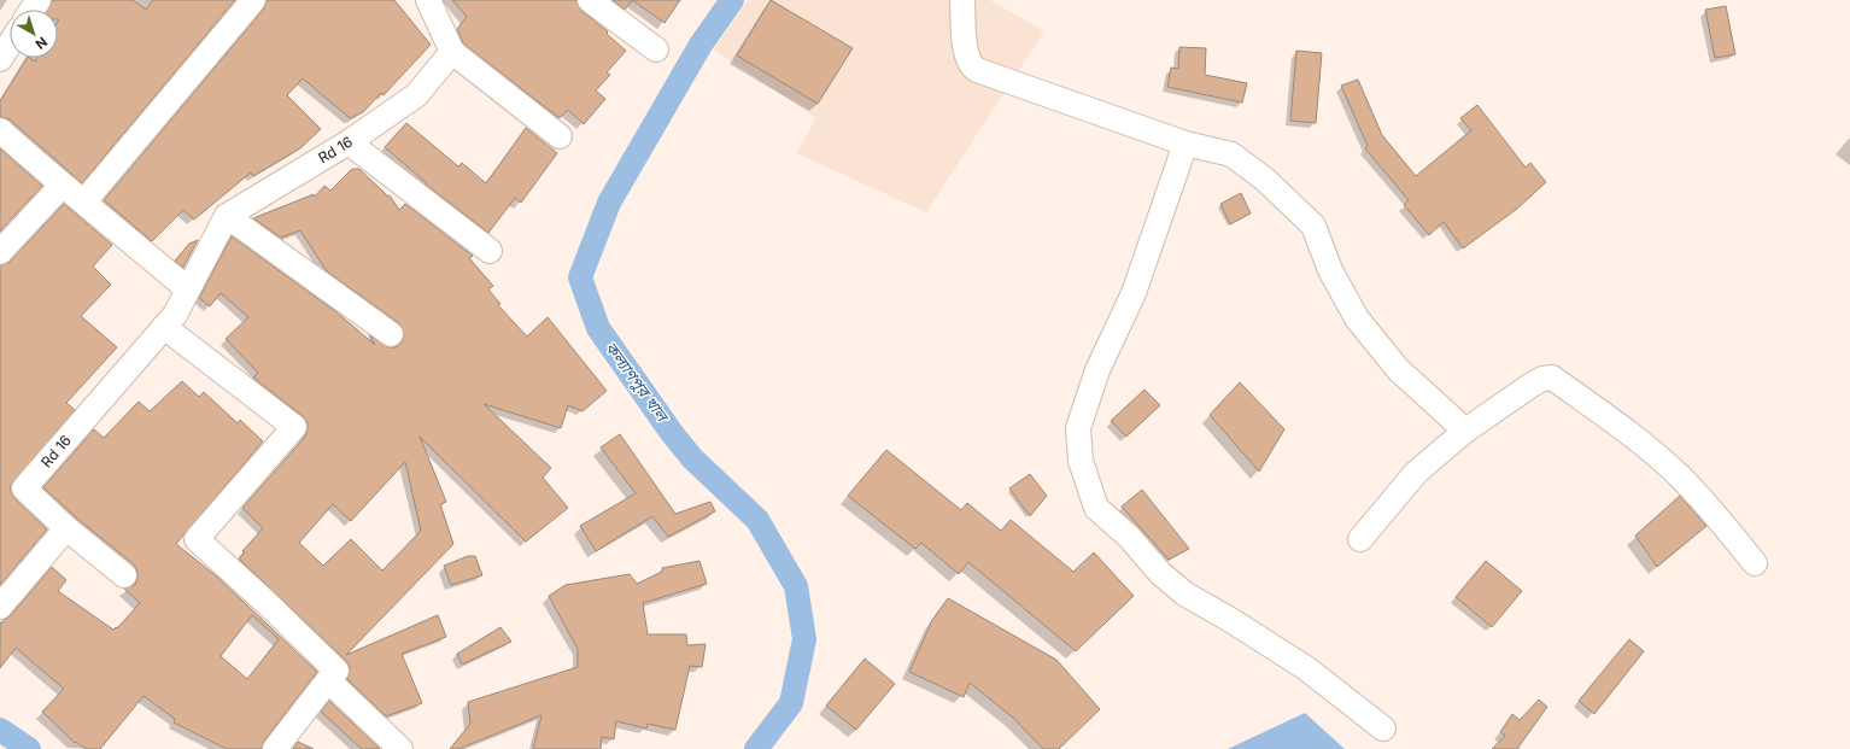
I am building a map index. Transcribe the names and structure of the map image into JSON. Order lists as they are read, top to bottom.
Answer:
{
  "streets": {
    "street": ["Rd 16"]
  },
  "water": ["কল্যাণপুর খাল"],
  "north": "bottom right"
}
